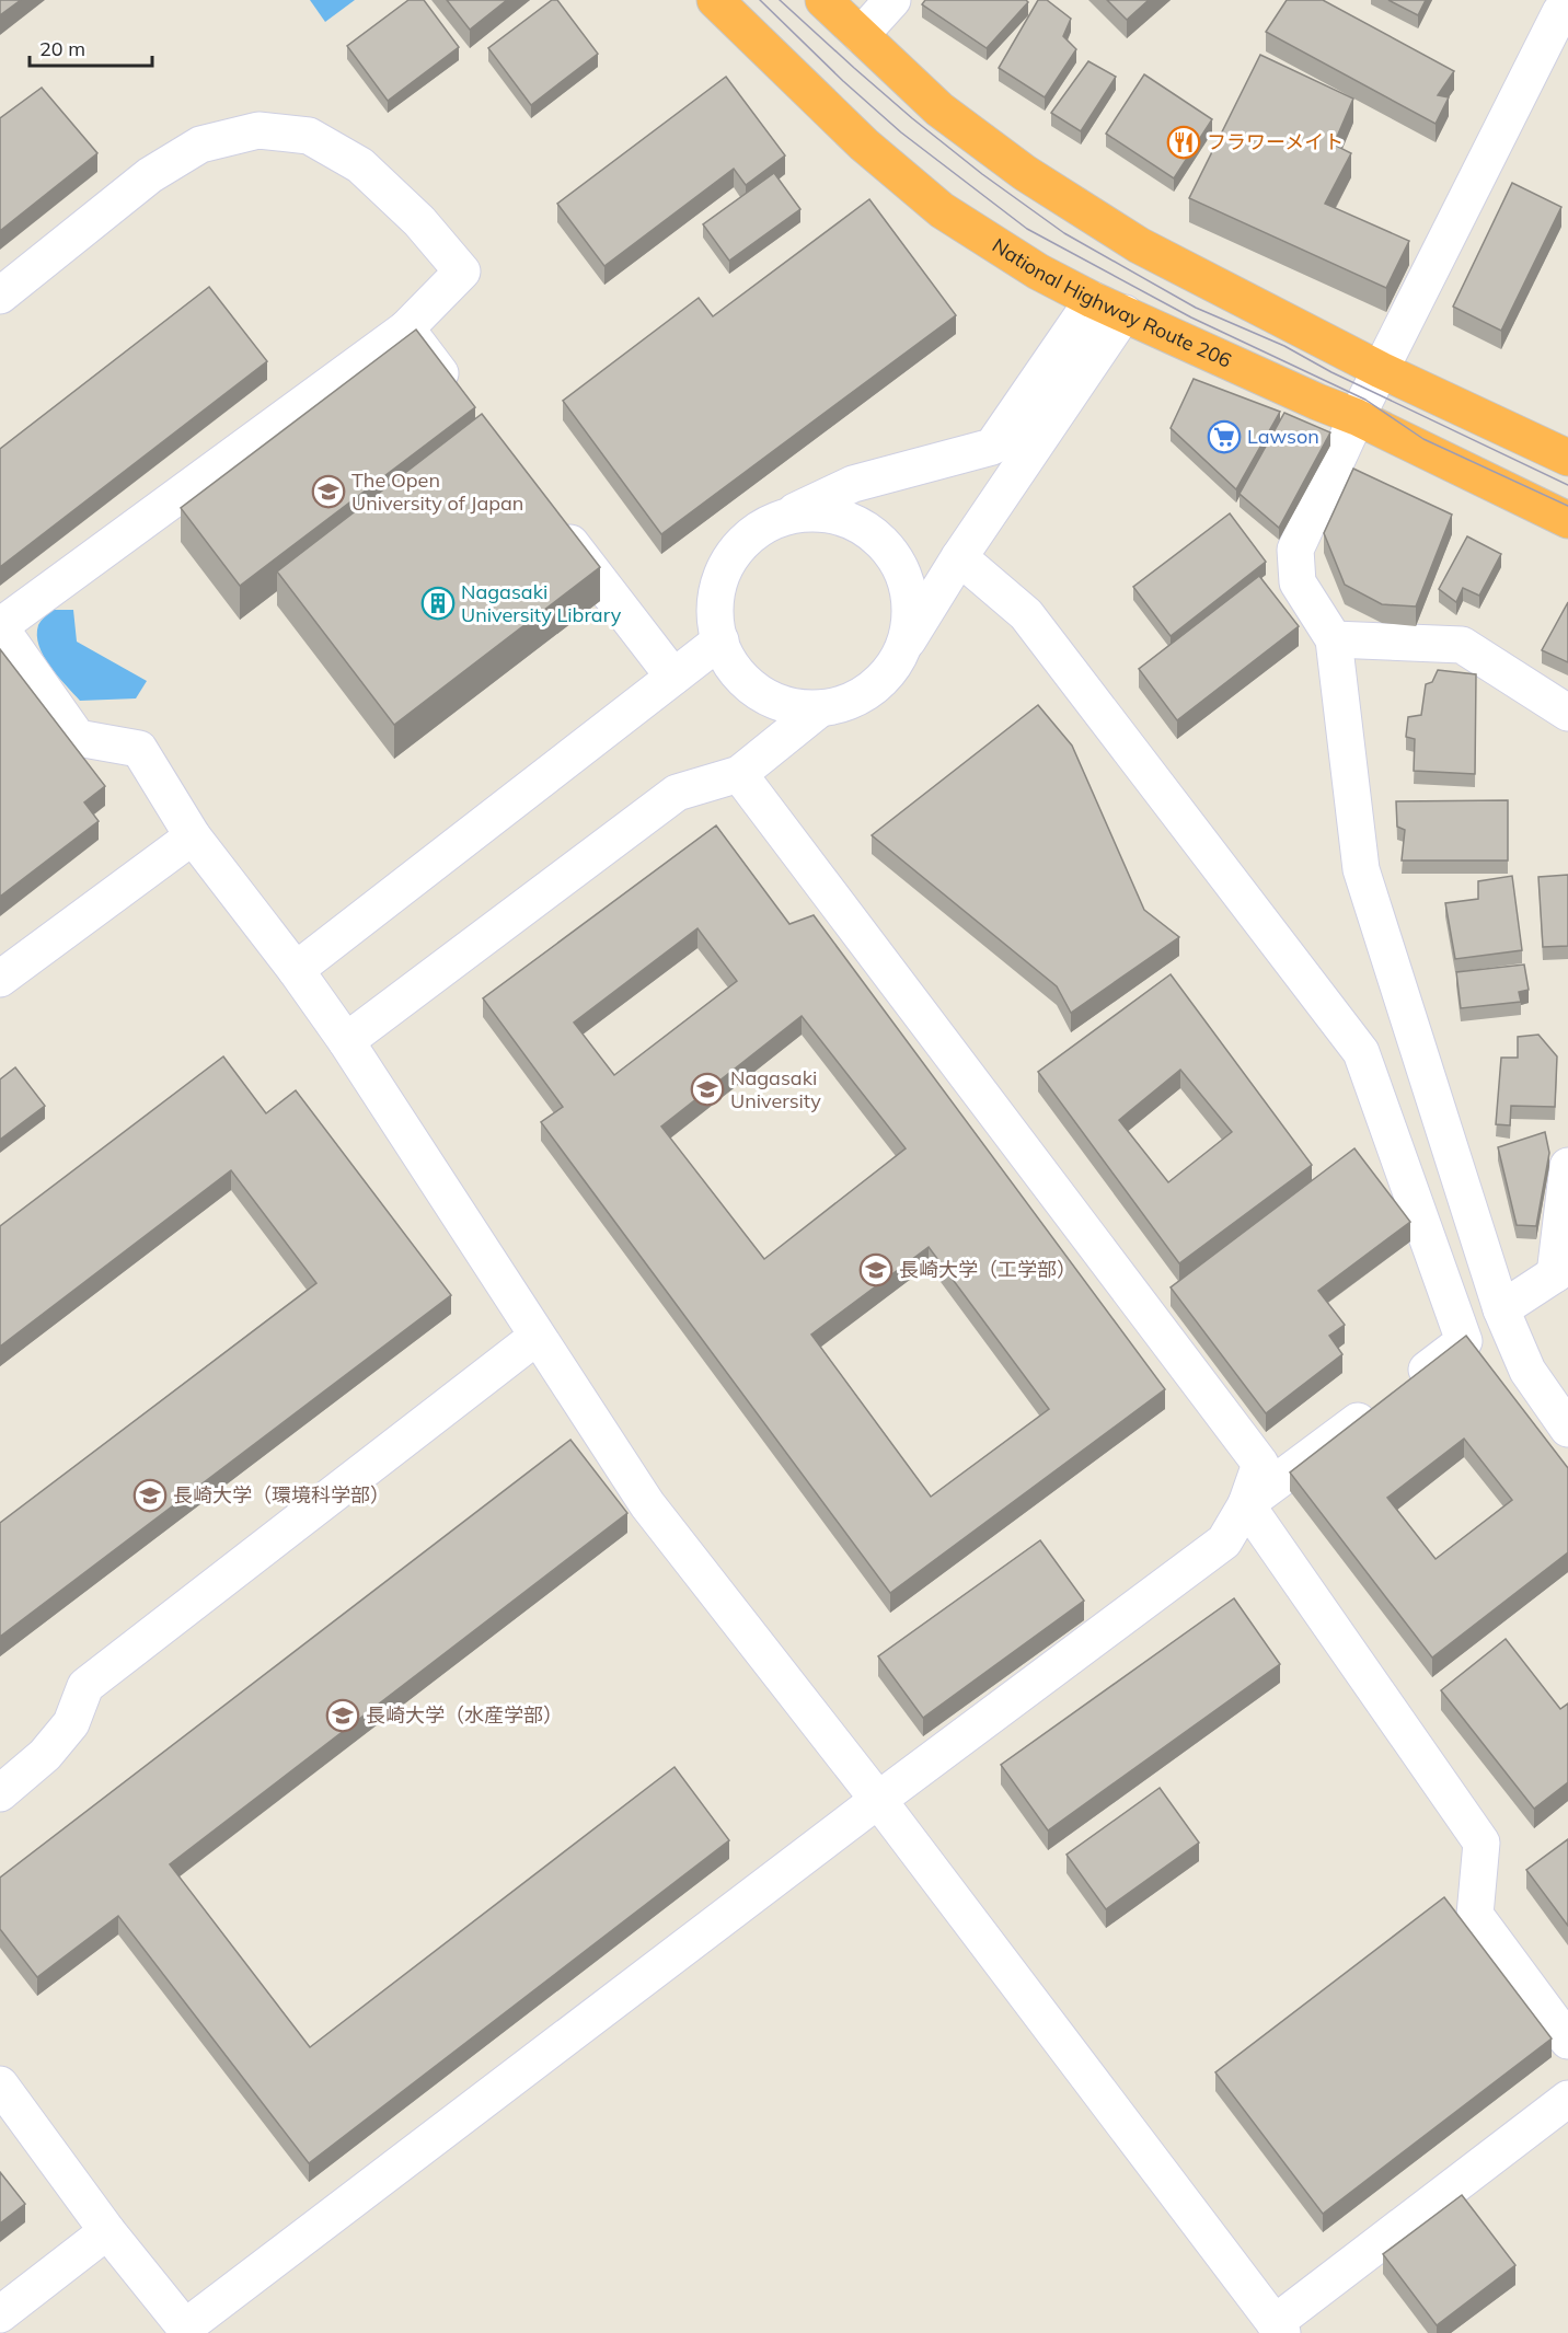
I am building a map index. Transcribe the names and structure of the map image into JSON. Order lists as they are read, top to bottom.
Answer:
{
  "streets": {
    "highway": ["National Highway Route 206"]
  },
  "places": {
    "restaurant": ["フラワーメイト"],
    "supermarket": ["Lawson"],
    "school or university": [
      "The Open University of Japan",
      "Nagasaki University",
      "長崎大学（工学部）",
      "長崎大学（環境科学部）",
      "長崎大学（水産学部）"
    ],
    "building": ["Nagasaki University Library"]
  },
  "scale_bar": "20 m"
}
